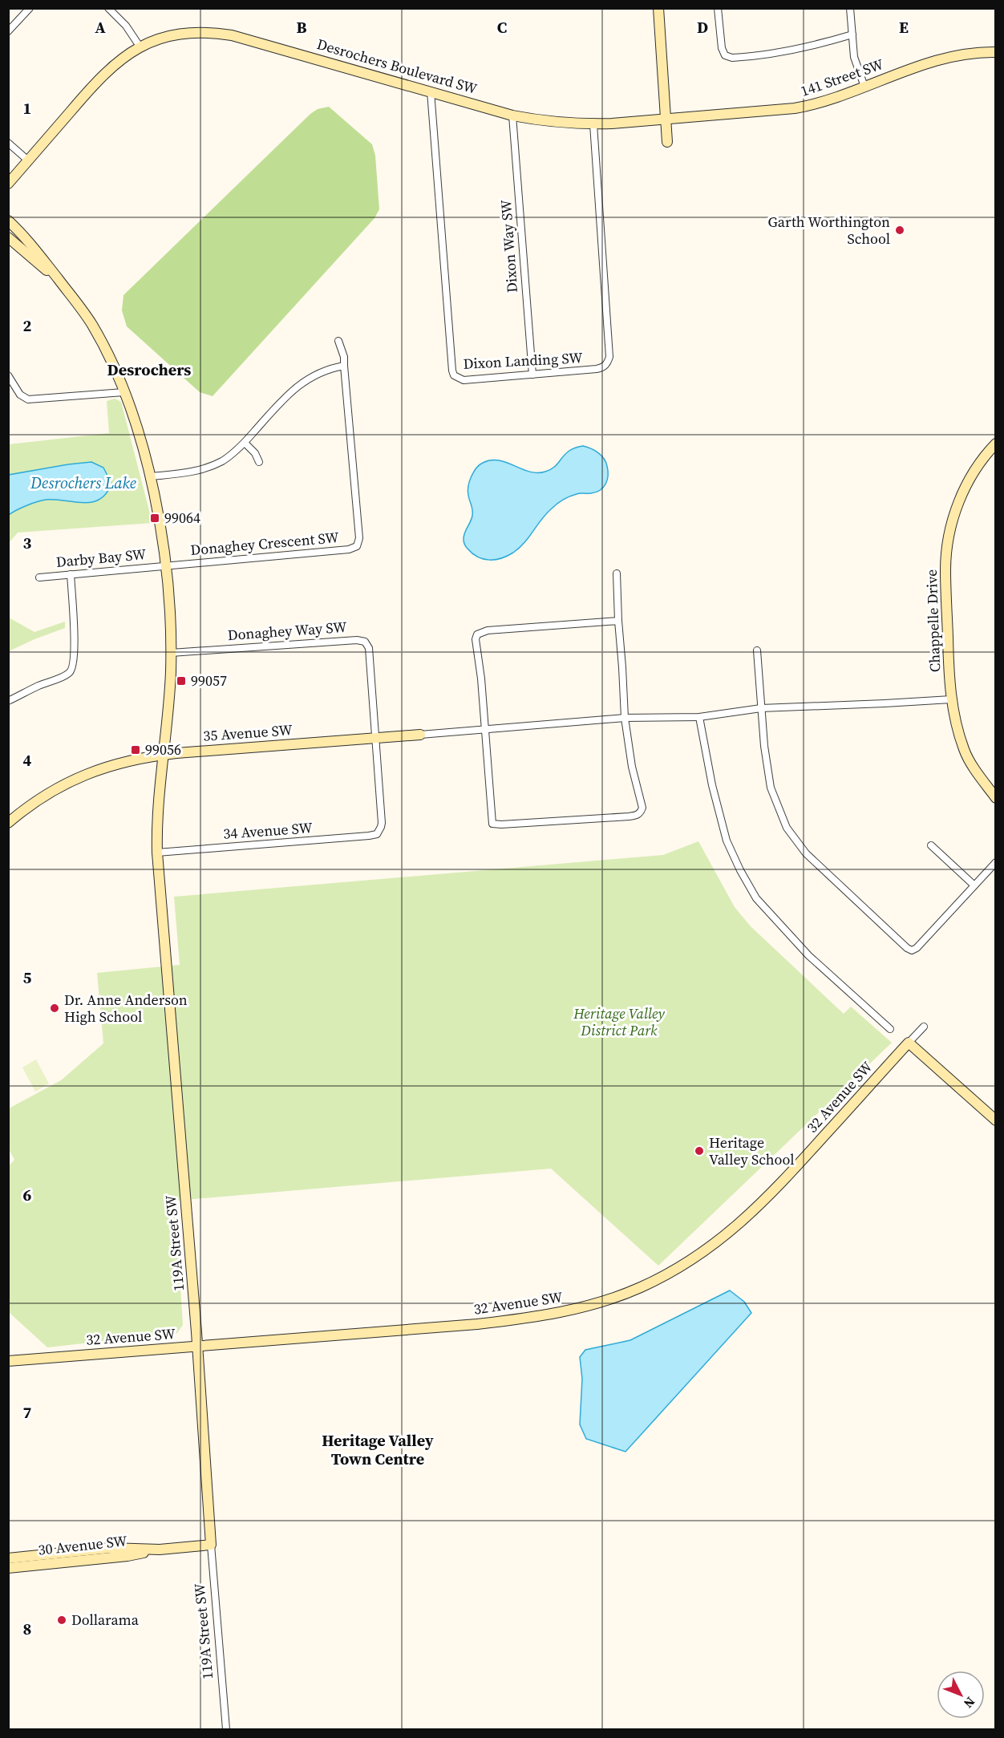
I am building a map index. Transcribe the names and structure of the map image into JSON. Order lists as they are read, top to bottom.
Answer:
{
  "streets": {
    "street": [
      "Desrochers Boulevard SW",
      "141 Street SW",
      "Dixon Way SW",
      "Dixon Landing SW",
      "Donaghey Crescent SW",
      "Darby Bay SW",
      "Chappelle Drive",
      "Donaghey Way SW",
      "35 Avenue SW",
      "34 Avenue SW",
      "32 Avenue SW",
      "119A Street SW",
      "30 Avenue SW"
    ]
  },
  "crossings": [
    ["Desrochers Boulevard SW", "141 Street SW"],
    ["Desrochers Boulevard SW", "Dixon Way SW"],
    ["Desrochers Boulevard SW", "Dixon Landing SW"],
    ["Dixon Way SW", "Dixon Landing SW"],
    ["Donaghey Crescent SW", "Darby Bay SW"],
    ["Donaghey Crescent SW", "119A Street SW"],
    ["Darby Bay SW", "119A Street SW"],
    ["Donaghey Way SW", "35 Avenue SW"],
    ["Donaghey Way SW", "34 Avenue SW"],
    ["Donaghey Way SW", "119A Street SW"],
    ["35 Avenue SW", "34 Avenue SW"],
    ["35 Avenue SW", "119A Street SW"],
    ["34 Avenue SW", "119A Street SW"],
    ["32 Avenue SW", "119A Street SW"],
    ["119A Street SW", "30 Avenue SW"]
  ],
  "districts": ["Desrochers", "Heritage Valley Town Centre"],
  "water": ["Desrochers Lake"],
  "parks": ["Heritage Valley District Park"],
  "places": {
    "other": [
      "Garth Worthington School",
      "Dr. Anne Anderson High School",
      "Heritage Valley School",
      "Dollarama"
    ],
    "transit": ["99064", "99057", "99056"]
  },
  "north": "bottom right",
  "grid": {
    "columns": [
      "A",
      "B",
      "C",
      "D",
      "E"
    ],
    "rows": [
      "1",
      "2",
      "3",
      "4",
      "5",
      "6",
      "7",
      "8"
    ]
  }
}
